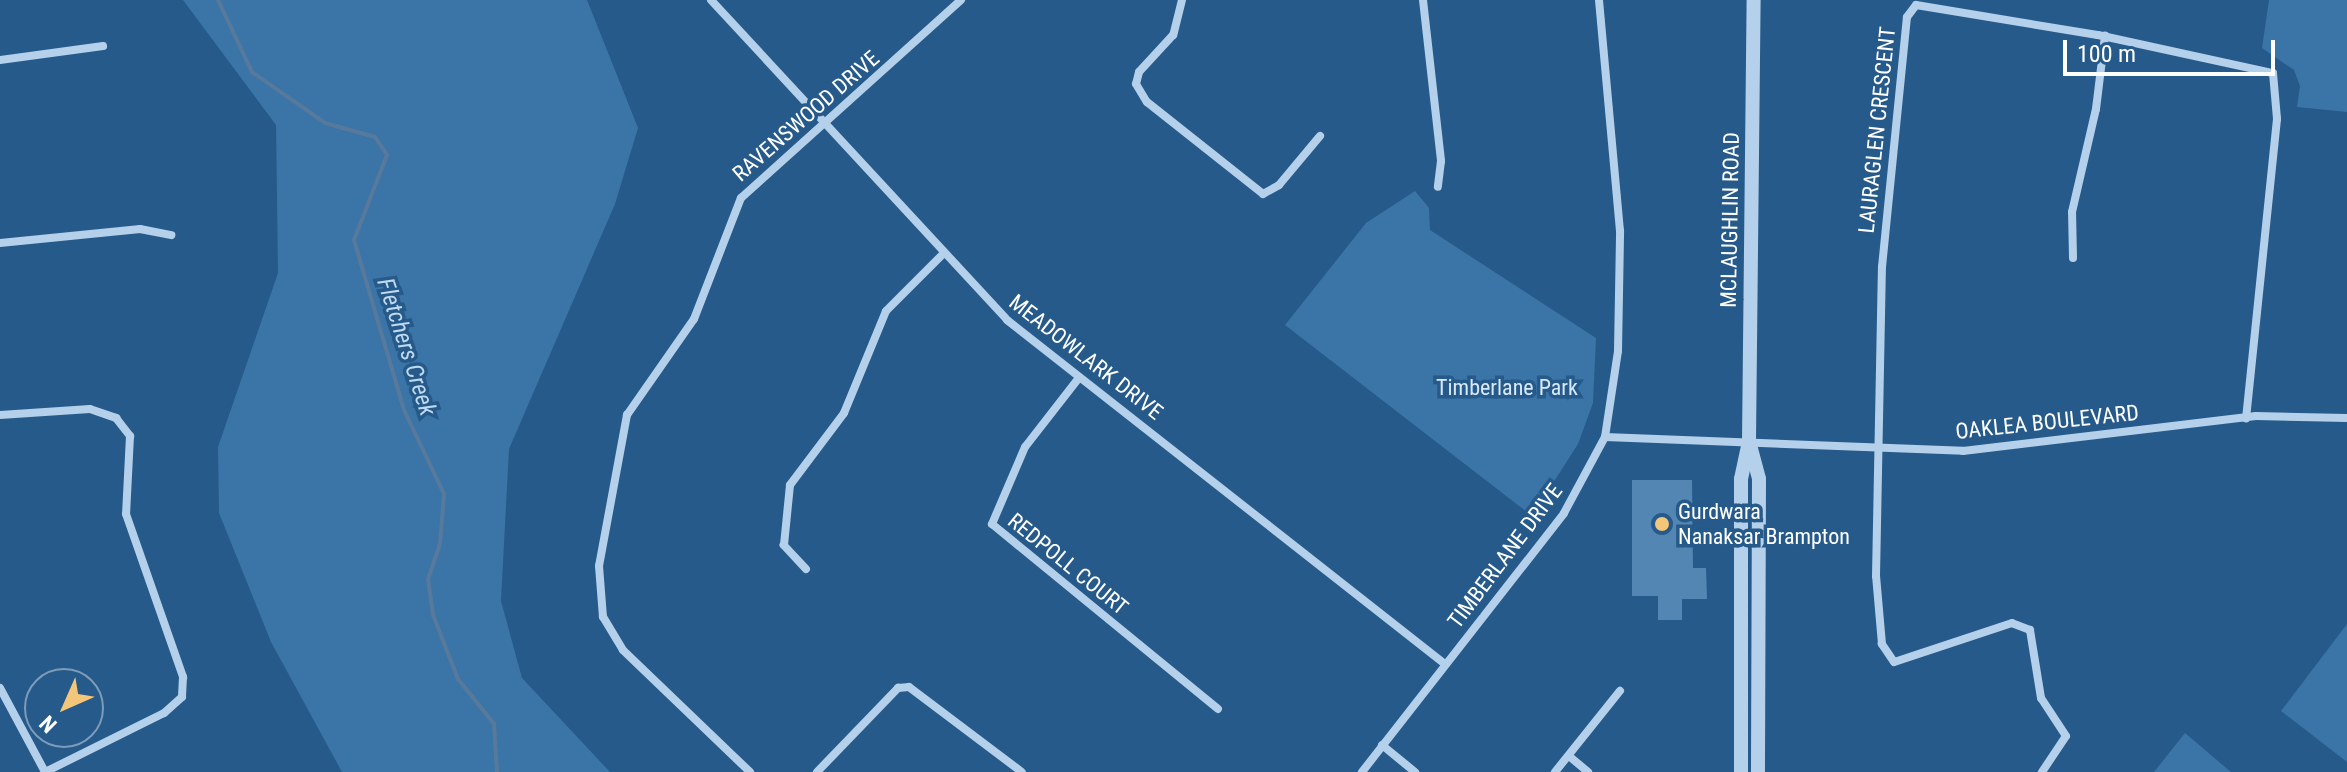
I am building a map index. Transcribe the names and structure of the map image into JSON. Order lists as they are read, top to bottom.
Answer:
{
  "streets": {
    "street": [
      "RAVENSWOOD DRIVE",
      "LAURAGLEN CRESCENT",
      "MCLAUGHLIN ROAD",
      "MEADOWLARK DRIVE",
      "OAKLEA BOULEVARD",
      "TIMBERLANE DRIVE",
      "REDPOLL COURT"
    ]
  },
  "crossings": [
    ["RAVENSWOOD DRIVE", "MEADOWLARK DRIVE"],
    ["LAURAGLEN CRESCENT", "OAKLEA BOULEVARD"],
    ["MCLAUGHLIN ROAD", "OAKLEA BOULEVARD"],
    ["MEADOWLARK DRIVE", "TIMBERLANE DRIVE"],
    ["MEADOWLARK DRIVE", "REDPOLL COURT"],
    ["OAKLEA BOULEVARD", "TIMBERLANE DRIVE"]
  ],
  "water": ["Fletchers Creek"],
  "parks": ["Timberlane Park"],
  "places": ["Gurdwara Nanaksar Brampton"],
  "scale_bar": "100 m",
  "north": "bottom left"
}
